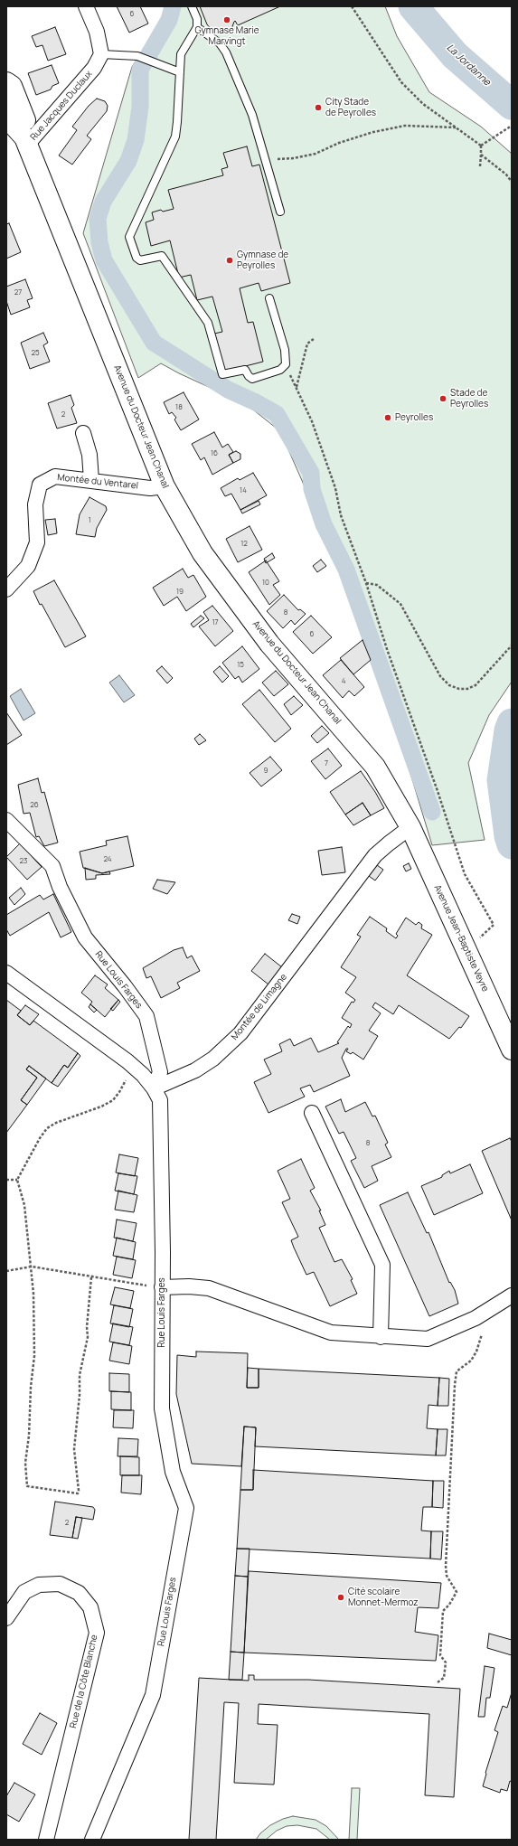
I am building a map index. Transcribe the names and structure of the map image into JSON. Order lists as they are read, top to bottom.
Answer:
{
  "streets": {
    "main road": ["Avenue du Docteur Jean Chanal", "Avenue Jean-Baptiste Veyre"],
    "street": [
      "Rue Jacques Duclaux",
      "Montée du Ventarel",
      "Rue Louis Farges",
      "Montée de Limagne",
      "Rue de la Côte Blanche"
    ]
  },
  "crossings": [
    ["Rue Jacques Duclaux", "Avenue du Docteur Jean Chanal"],
    ["Avenue du Docteur Jean Chanal", "Montée du Ventarel"],
    ["Avenue du Docteur Jean Chanal", "Avenue Jean-Baptiste Veyre"],
    ["Avenue du Docteur Jean Chanal", "Montée de Limagne"],
    ["Avenue Jean-Baptiste Veyre", "Montée de Limagne"],
    ["Rue Louis Farges", "Montée de Limagne"]
  ],
  "water": ["La Jordanne"],
  "places": [
    "Gymnase Marie Marvingt",
    "City Stade de Peyrolles",
    "Gymnase de Peyrolles",
    "Stade de Peyrolles",
    "Peyrolles",
    "Cité scolaire Monnet-Mermoz"
  ],
  "house_numbers": [
    "6",
    "27",
    "25",
    "18",
    "2",
    "16",
    "14",
    "1",
    "12",
    "10",
    "19",
    "8",
    "17",
    "6",
    "15",
    "4",
    "7",
    "9",
    "26",
    "24",
    "23",
    "8",
    "2"
  ]
}
